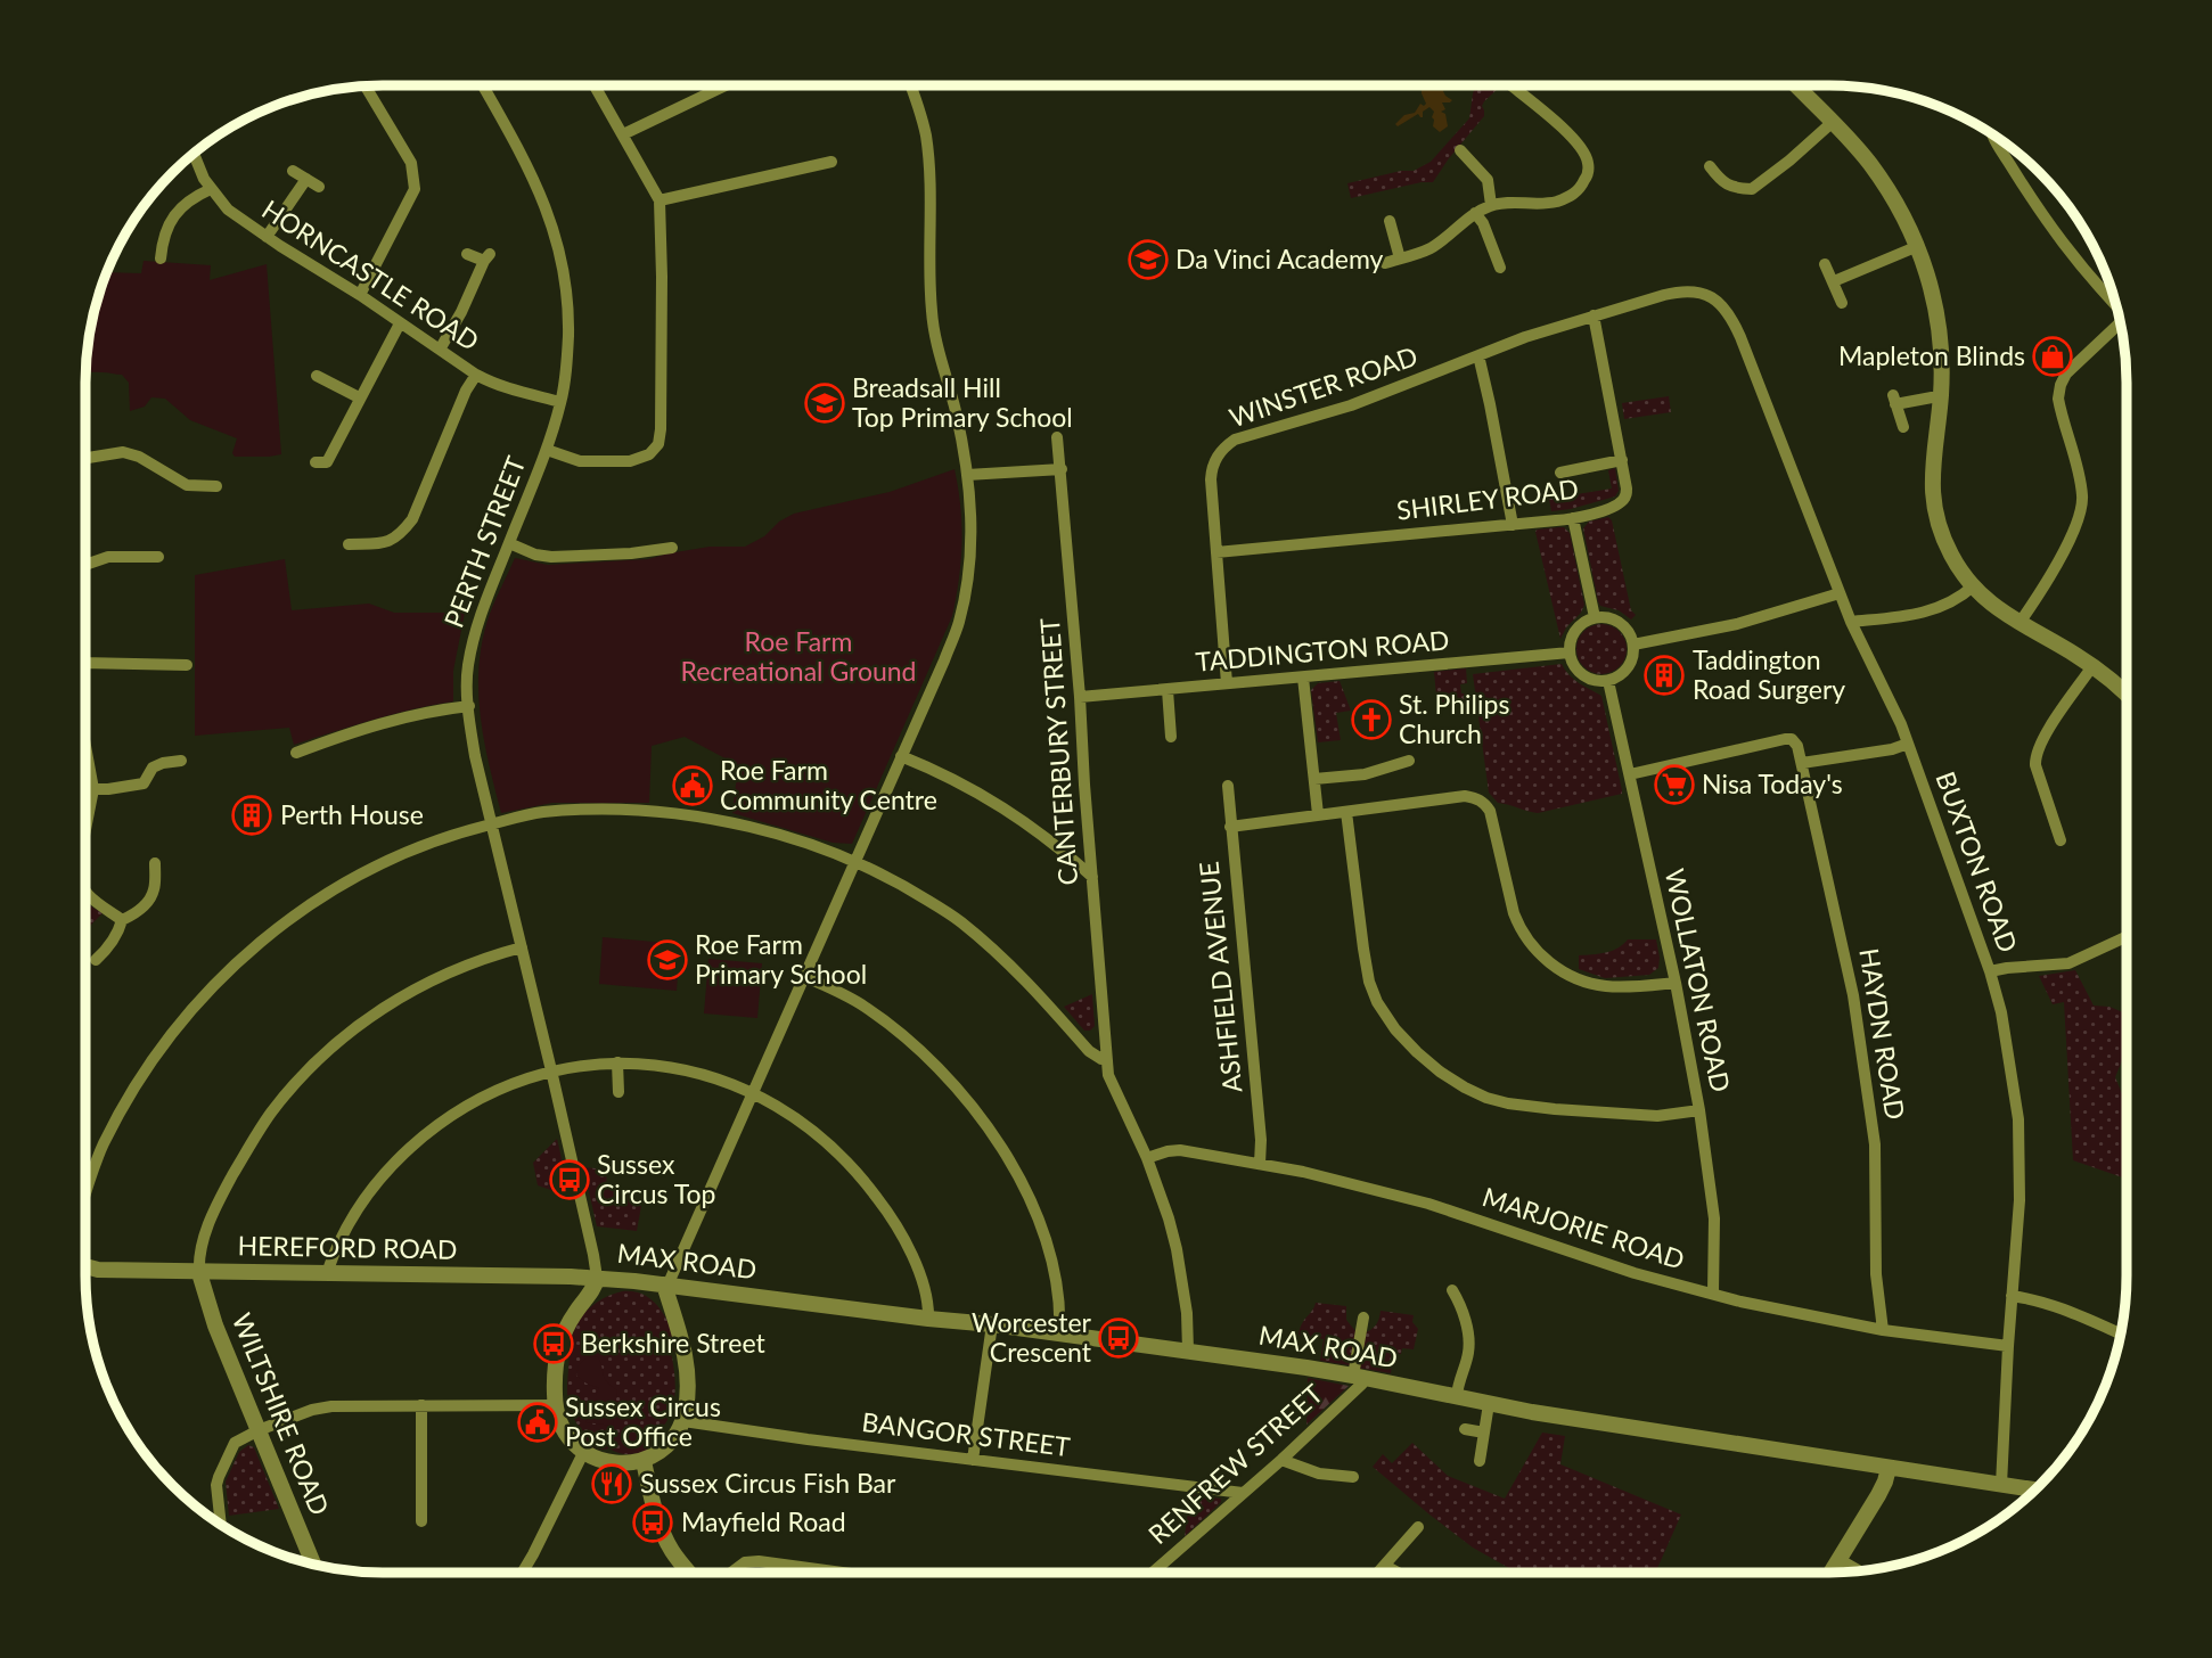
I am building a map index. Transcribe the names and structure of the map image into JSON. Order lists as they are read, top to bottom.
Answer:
{
  "streets": {
    "street": [
      "HORNCASTLE ROAD",
      "WINSTER ROAD",
      "SHIRLEY ROAD",
      "PERTH STREET",
      "TADDINGTON ROAD",
      "CANTERBURY STREET",
      "BUXTON ROAD",
      "ASHFIELD AVENUE",
      "WOLLATON ROAD",
      "HAYDN ROAD",
      "MARJORIE ROAD",
      "HEREFORD ROAD",
      "MAX ROAD",
      "WILTSHIRE ROAD",
      "BANGOR STREET",
      "RENFREW STREET"
    ]
  },
  "crossings": [
    ["HORNCASTLE ROAD", "PERTH STREET"],
    ["WINSTER ROAD", "SHIRLEY ROAD"],
    ["WINSTER ROAD", "TADDINGTON ROAD"],
    ["WINSTER ROAD", "BUXTON ROAD"],
    ["PERTH STREET", "HEREFORD ROAD"],
    ["PERTH STREET", "MAX ROAD"],
    ["PERTH STREET", "BANGOR STREET"],
    ["TADDINGTON ROAD", "CANTERBURY STREET"],
    ["TADDINGTON ROAD", "WOLLATON ROAD"],
    ["BUXTON ROAD", "MARJORIE ROAD"],
    ["BUXTON ROAD", "MAX ROAD"],
    ["ASHFIELD AVENUE", "MARJORIE ROAD"],
    ["WOLLATON ROAD", "MARJORIE ROAD"],
    ["HAYDN ROAD", "MARJORIE ROAD"],
    ["HEREFORD ROAD", "MAX ROAD"],
    ["HEREFORD ROAD", "WILTSHIRE ROAD"],
    ["HEREFORD ROAD", "BANGOR STREET"],
    ["MAX ROAD", "BANGOR STREET"],
    ["MAX ROAD", "RENFREW STREET"],
    ["BANGOR STREET", "RENFREW STREET"]
  ],
  "parks": ["Roe Farm Recreational Ground"],
  "places": {
    "school or university": ["Da Vinci Academy", "Breadsall Hill Top Primary School", "Roe Farm Primary School"],
    "shop": ["Mapleton Blinds"],
    "building": ["Taddington Road Surgery", "Perth House"],
    "church": ["St. Philips Church"],
    "supermarket": ["Nisa Today's"],
    "public building": ["Roe Farm Community Centre", "Sussex Circus Post Office"],
    "bus stop": [
      "Sussex Circus Top",
      "Worcester Crescent",
      "Berkshire Street",
      "Mayfield Road"
    ],
    "restaurant": ["Sussex Circus Fish Bar"]
  }
}
